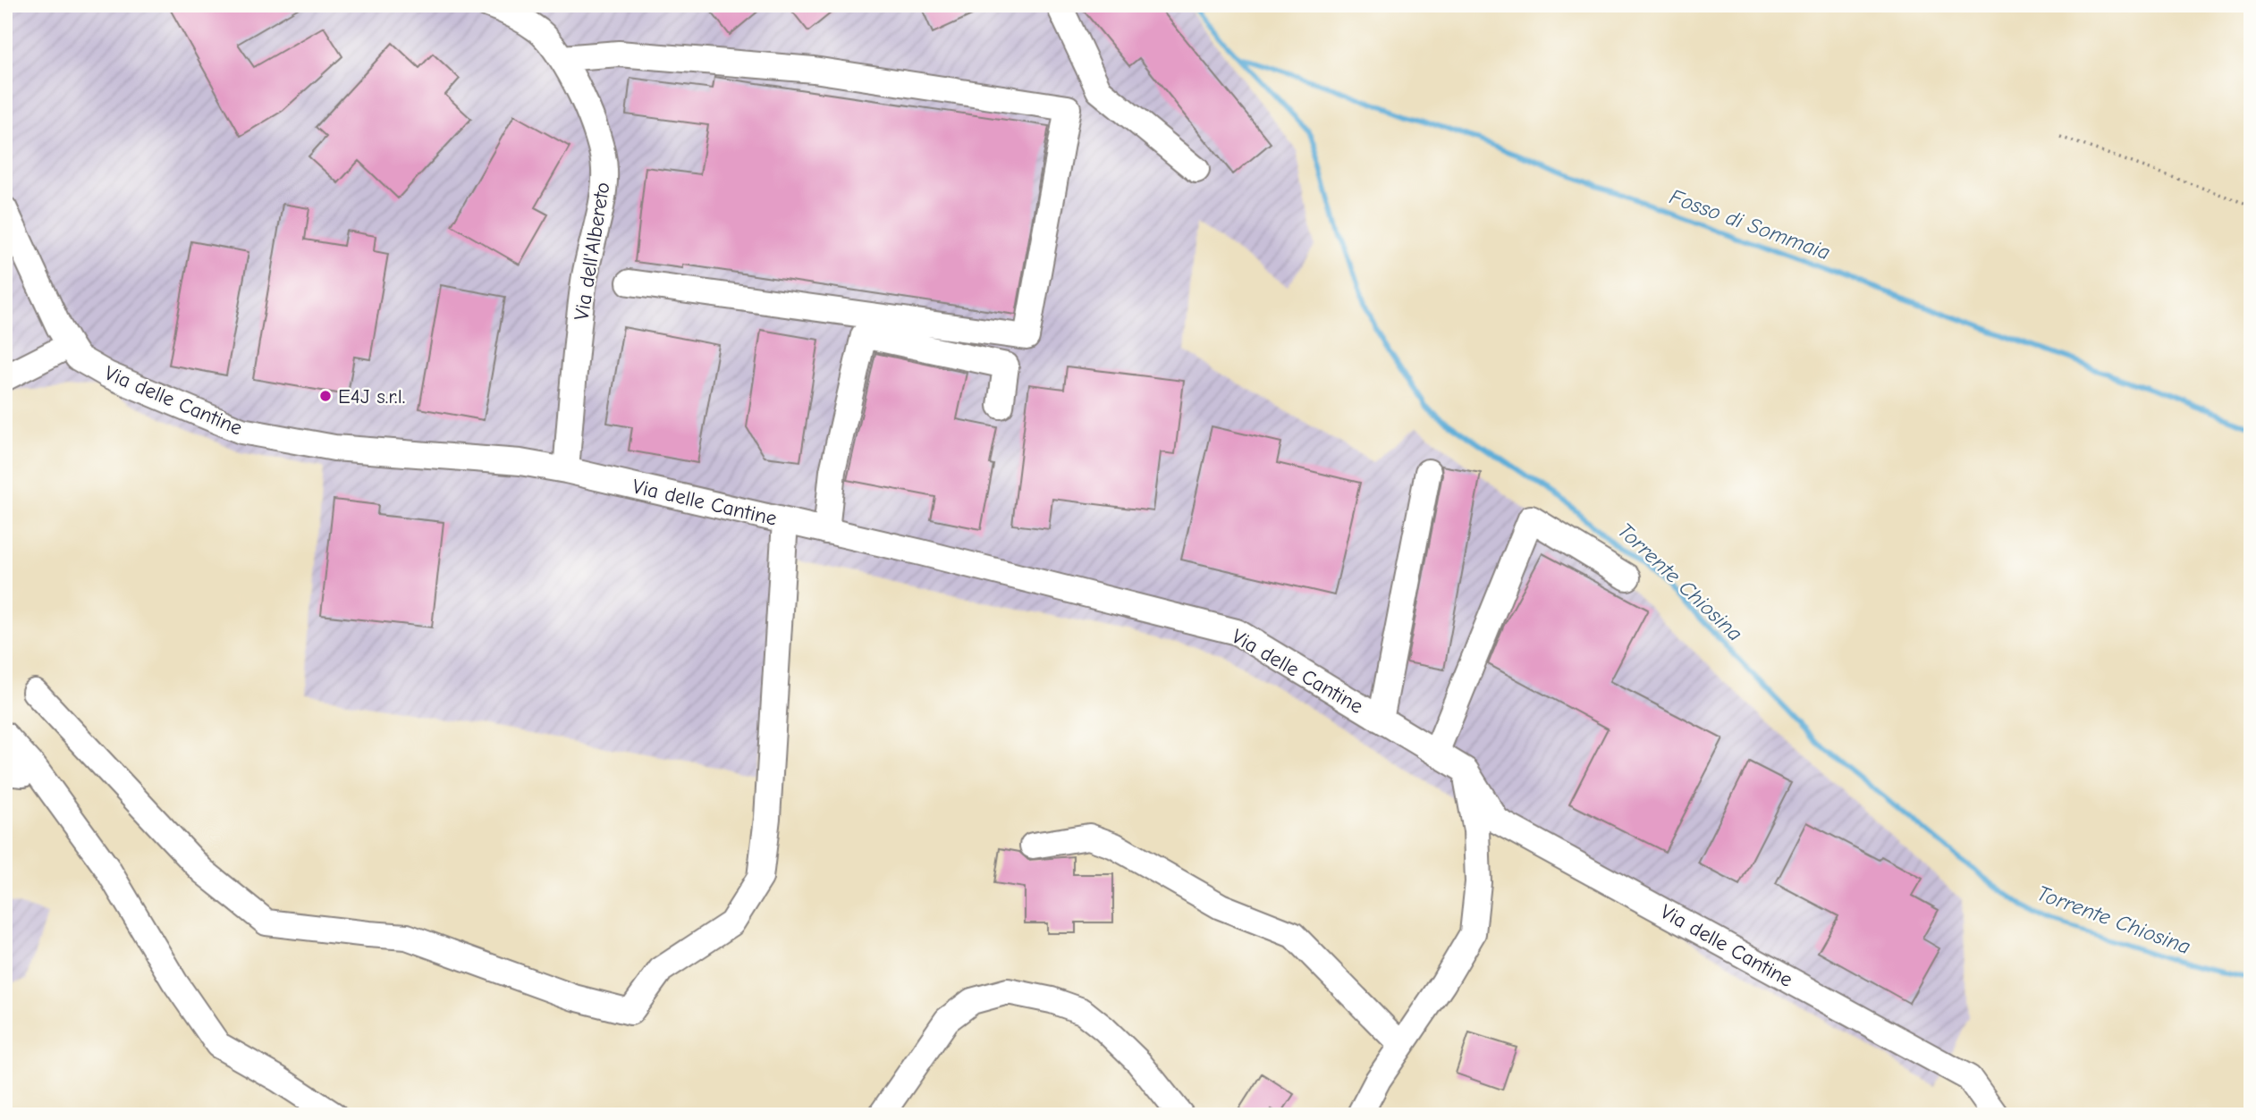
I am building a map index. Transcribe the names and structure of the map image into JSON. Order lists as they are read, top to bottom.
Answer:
{
  "streets": {
    "street": ["Via dell'Albereto", "Via delle Cantine"]
  },
  "crossings": [
    ["Via dell'Albereto", "Via delle Cantine"]
  ],
  "water": ["Fosso di Sommaia", "Torrente Chiosina"],
  "places": ["E4J s.r.l."]
}
